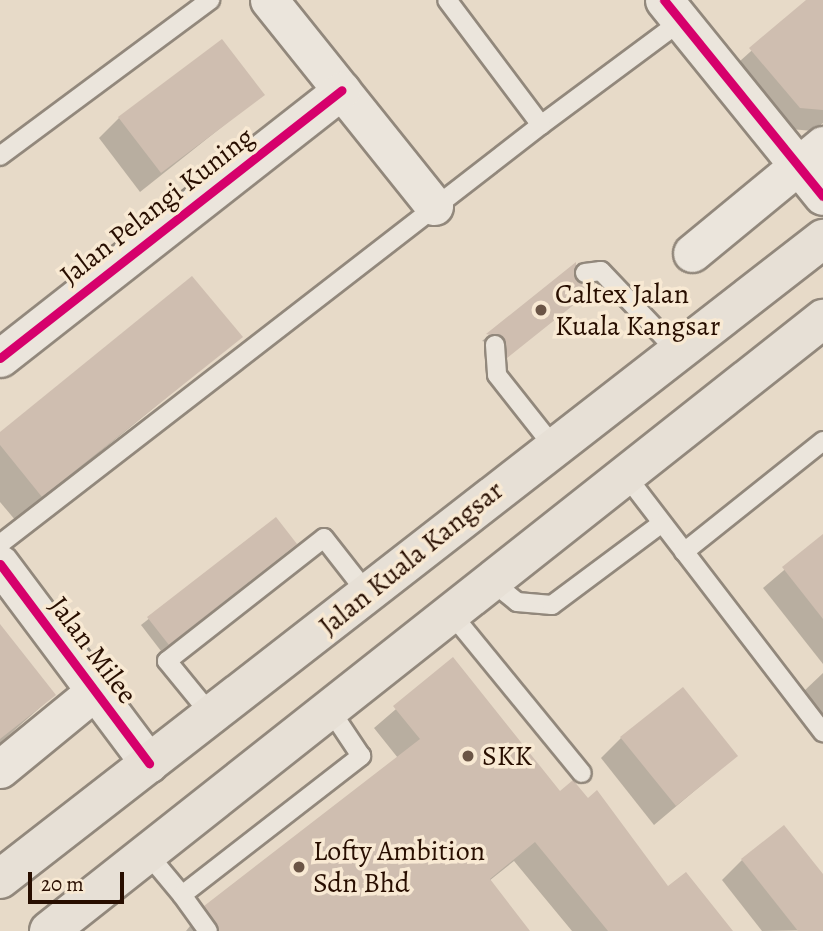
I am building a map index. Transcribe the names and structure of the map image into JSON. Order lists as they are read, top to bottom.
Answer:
{
  "streets": {
    "highway": ["Jalan Kuala Kangsar"],
    "street": ["Jalan Pelangi Kuning", "Jalan Milee"]
  },
  "crossings": [
    ["Jalan Kuala Kangsar", "Jalan Milee"]
  ],
  "places": ["Caltex Jalan Kuala Kangsar", "SKK", "Lofty Ambition Sdn Bhd"],
  "scale_bar": "20 m"
}
